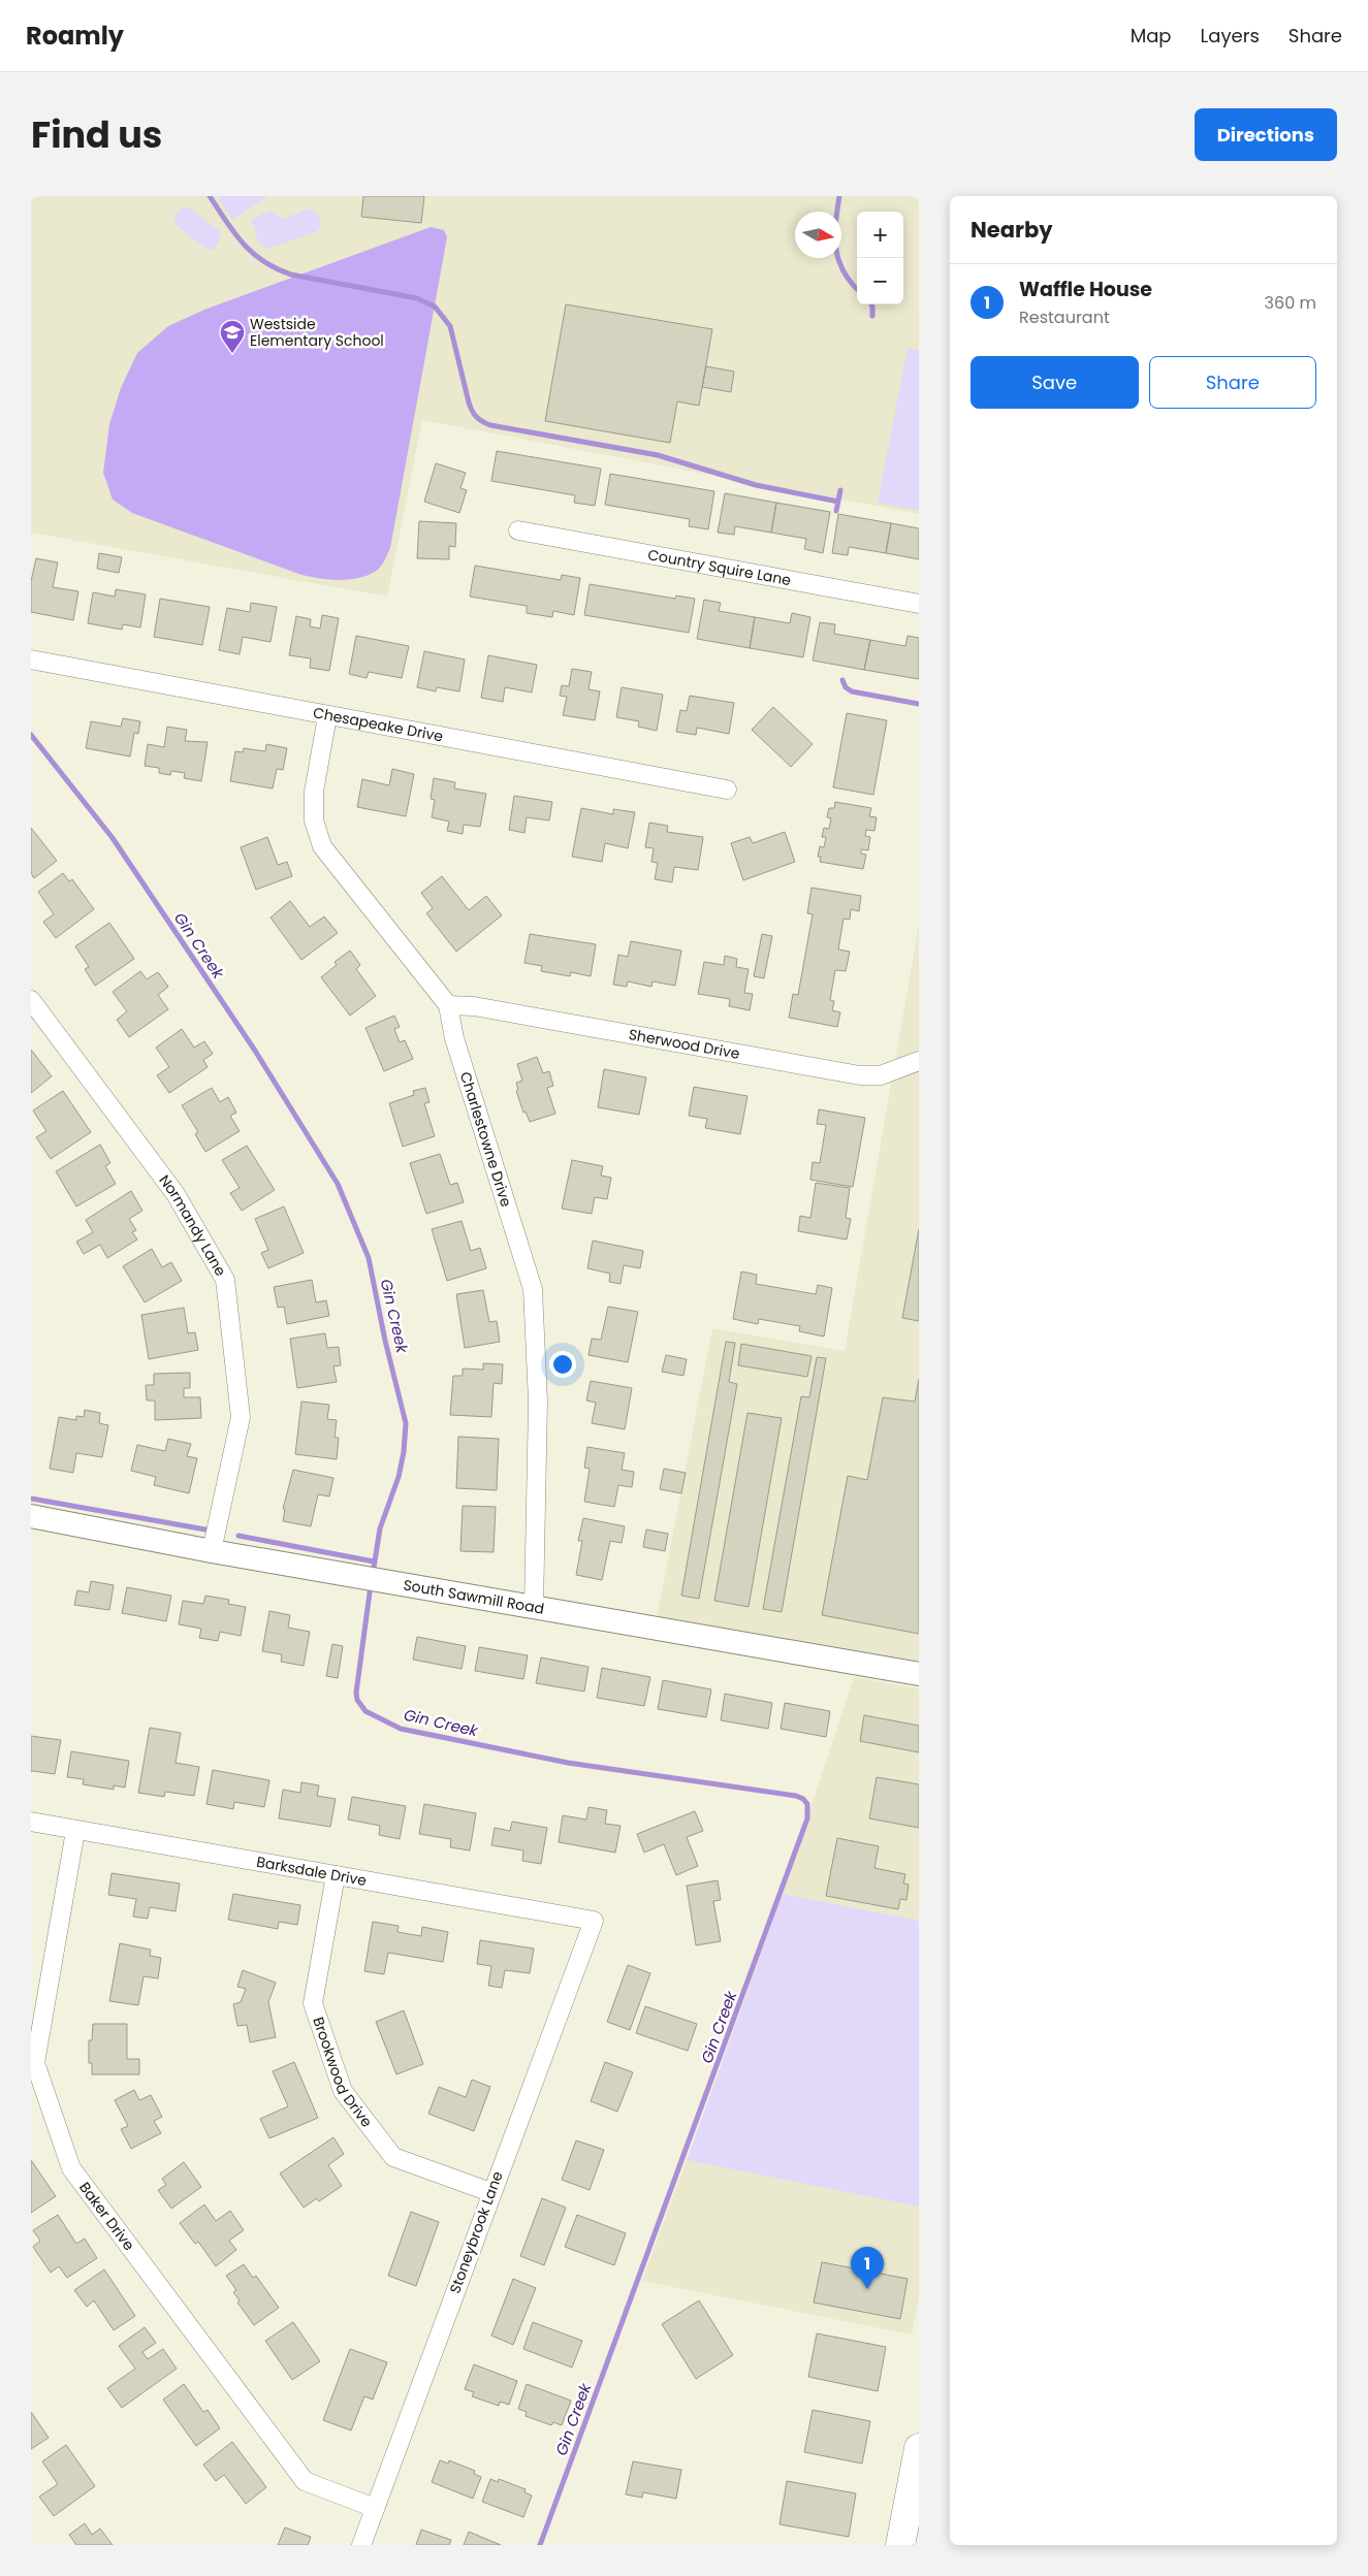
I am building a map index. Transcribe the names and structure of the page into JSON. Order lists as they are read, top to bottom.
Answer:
{
  "streets": {
    "street": [
      "Country Squire Lane",
      "Chesapeake Drive",
      "Sherwood Drive",
      "Charlestowne Drive",
      "Normandy Lane",
      "South Sawmill Road",
      "Barksdale Drive",
      "Brookwood Drive",
      "Baker Drive",
      "Stoneybrook Lane"
    ]
  },
  "crossings": [
    ["Chesapeake Drive", "Charlestowne Drive"],
    ["Sherwood Drive", "Charlestowne Drive"],
    ["Charlestowne Drive", "South Sawmill Road"],
    ["Normandy Lane", "South Sawmill Road"],
    ["Barksdale Drive", "Brookwood Drive"],
    ["Barksdale Drive", "Baker Drive"],
    ["Barksdale Drive", "Stoneybrook Lane"],
    ["Brookwood Drive", "Stoneybrook Lane"],
    ["Baker Drive", "Stoneybrook Lane"]
  ],
  "water": ["Gin Creek"],
  "places": {
    "school or university": ["Westside Elementary School"]
  },
  "north": "right",
  "page": {
    "header": "Roamly",
    "nav": ["Map", "Layers", "Share"],
    "title": "Find us",
    "buttons": [
      "Directions",
      ["Save", "Share"]
    ],
    "heading": "Nearby",
    "map_buttons": ["+", "−"],
    "list": [
      {
        "mark": "1",
        "name": "Waffle House",
        "note": "Restaurant",
        "value": "360 m"
      }
    ],
    "pins": "1"
  }
}
